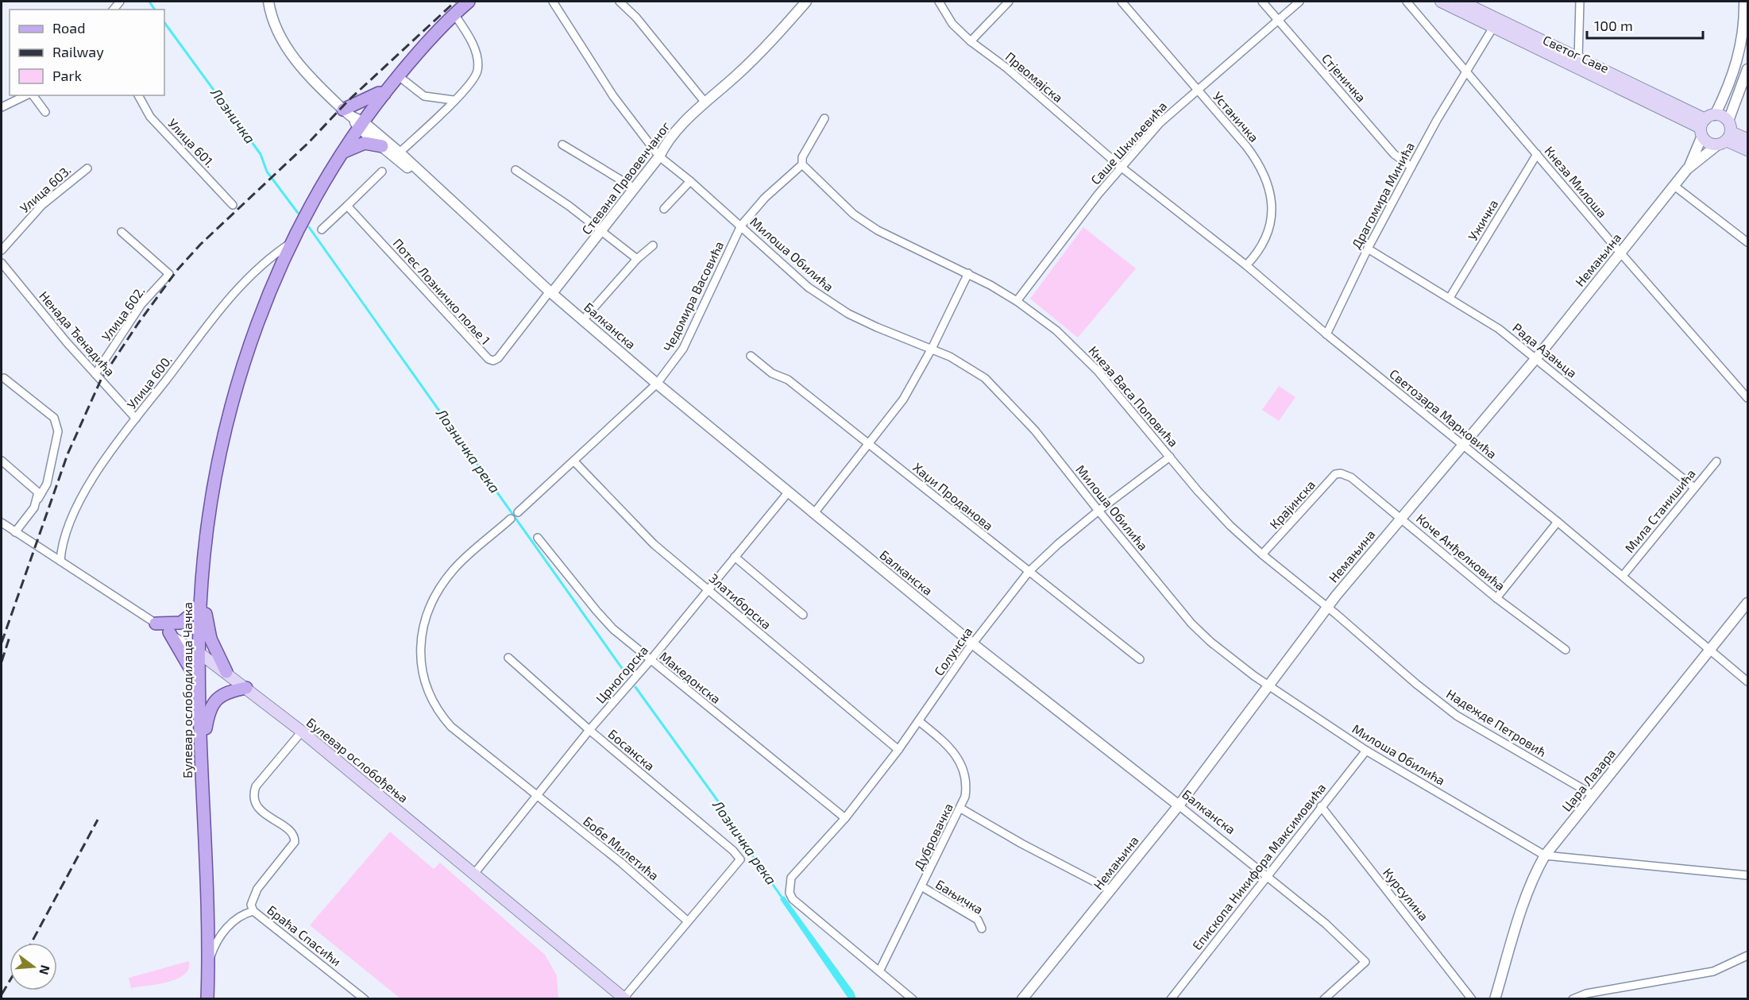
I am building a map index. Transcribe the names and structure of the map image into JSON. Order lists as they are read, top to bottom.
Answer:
{
  "streets": {
    "main road": ["Светог Саве", "Булевар ослободилаца Чачка", "Булевар ослобођења"],
    "street": [
      "Првомајска",
      "Стјеничка",
      "Устаничка",
      "Улица 601.",
      "Саше Шкиљевића",
      "Стевана Првовенчаног",
      "Кнеза Милоша",
      "Улица 603.",
      "Драгомира Минића",
      "Ужичка",
      "Милоша Обилића",
      "Немањина",
      "Потес Лозничко поље 1",
      "Чедомира Васовића",
      "Улица 602.",
      "Балканска",
      "Ненада Ђенадића",
      "Рада Азањца",
      "Улица 600.",
      "Кнеза Васа Поповића",
      "Светозара Марковића",
      "Хаџи Проданова",
      "Крајинска",
      "Мила Станишића",
      "Коче Анђелковића",
      "Златиборска",
      "Солунска",
      "Црногорска",
      "Македонска",
      "Надежде Петровић",
      "Босанска",
      "Цара Лазара",
      "Дубровачка",
      "Бобе Милетића",
      "Епископа Никифора Максимовића",
      "Курсулина",
      "Бањичка",
      "Браћа Спасићи"
    ]
  },
  "crossings": [
    ["Светог Саве", "Драгомира Минића"],
    ["Првомајска", "Саше Шкиљевића"],
    ["Првомајска", "Светозара Марковића"],
    ["Стјеничка", "Саше Шкиљевића"],
    ["Стјеничка", "Драгомира Минића"],
    ["Устаничка", "Саше Шкиљевића"],
    ["Устаничка", "Светозара Марковића"],
    ["Саше Шкиљевића", "Кнеза Васа Поповића"],
    ["Саше Шкиљевића", "Светозара Марковића"],
    ["Стевана Првовенчаног", "Милоша Обилића"],
    ["Стевана Првовенчаног", "Потес Лозничко поље 1"],
    ["Стевана Првовенчаног", "Балканска"],
    ["Кнеза Милоша", "Драгомира Минића"],
    ["Кнеза Милоша", "Ужичка"],
    ["Кнеза Милоша", "Немањина"],
    ["Драгомира Минића", "Рада Азањца"],
    ["Драгомира Минића", "Светозара Марковића"],
    ["Ужичка", "Рада Азањца"],
    ["Милоша Обилића", "Немањина"],
    ["Милоша Обилића", "Чедомира Васовића"],
    ["Милоша Обилића", "Солунска"],
    ["Милоша Обилића", "Цара Лазара"],
    ["Милоша Обилића", "Епископа Никифора Максимовића"],
    ["Немањина", "Балканска"],
    ["Немањина", "Рада Азањца"],
    ["Немањина", "Кнеза Васа Поповића"],
    ["Немањина", "Светозара Марковића"],
    ["Немањина", "Коче Анђелковића"],
    ["Немањина", "Надежде Петровић"],
    ["Потес Лозничко поље 1", "Балканска"],
    ["Чедомира Васовића", "Балканска"],
    ["Чедомира Васовића", "Кнеза Васа Поповића"],
    ["Чедомира Васовића", "Златиборска"],
    ["Улица 602.", "Ненада Ђенадића"],
    ["Балканска", "Солунска"],
    ["Балканска", "Црногорска"],
    ["Балканска", "Булевар ослободилаца Чачка"],
    ["Балканска", "Епископа Никифора Максимовића"],
    ["Ненада Ђенадића", "Улица 600."],
    ["Рада Азањца", "Мила Станишића"],
    ["Улица 600.", "Булевар ослободилаца Чачка"],
    ["Улица 600.", "Булевар ослобођења"],
    ["Кнеза Васа Поповића", "Крајинска"],
    ["Кнеза Васа Поповића", "Солунска"],
    ["Кнеза Васа Поповића", "Надежде Петровић"],
    ["Светозара Марковића", "Мила Станишића"],
    ["Светозара Марковића", "Цара Лазара"],
    ["Хаџи Проданова", "Солунска"],
    ["Крајинска", "Коче Анђелковића"],
    ["Златиборска", "Солунска"],
    ["Златиборска", "Црногорска"],
    ["Солунска", "Македонска"],
    ["Солунска", "Дубровачка"],
    ["Црногорска", "Македонска"],
    ["Црногорска", "Босанска"],
    ["Црногорска", "Булевар ослобођења"],
    ["Црногорска", "Бобе Милетића"],
    ["Булевар ослободилаца Чачка", "Булевар ослобођења"],
    ["Надежде Петровић", "Цара Лазара"],
    ["Босанска", "Бобе Милетића"],
    ["Булевар ослобођења", "Браћа Спасићи"],
    ["Дубровачка", "Бањичка"],
    ["Епископа Никифора Максимовића", "Курсулина"]
  ],
  "water": ["Лозничка", "Лозничка река"],
  "legend": ["Road", "Railway", "Park"],
  "scale_bar": "100 m",
  "north": "right"
}
